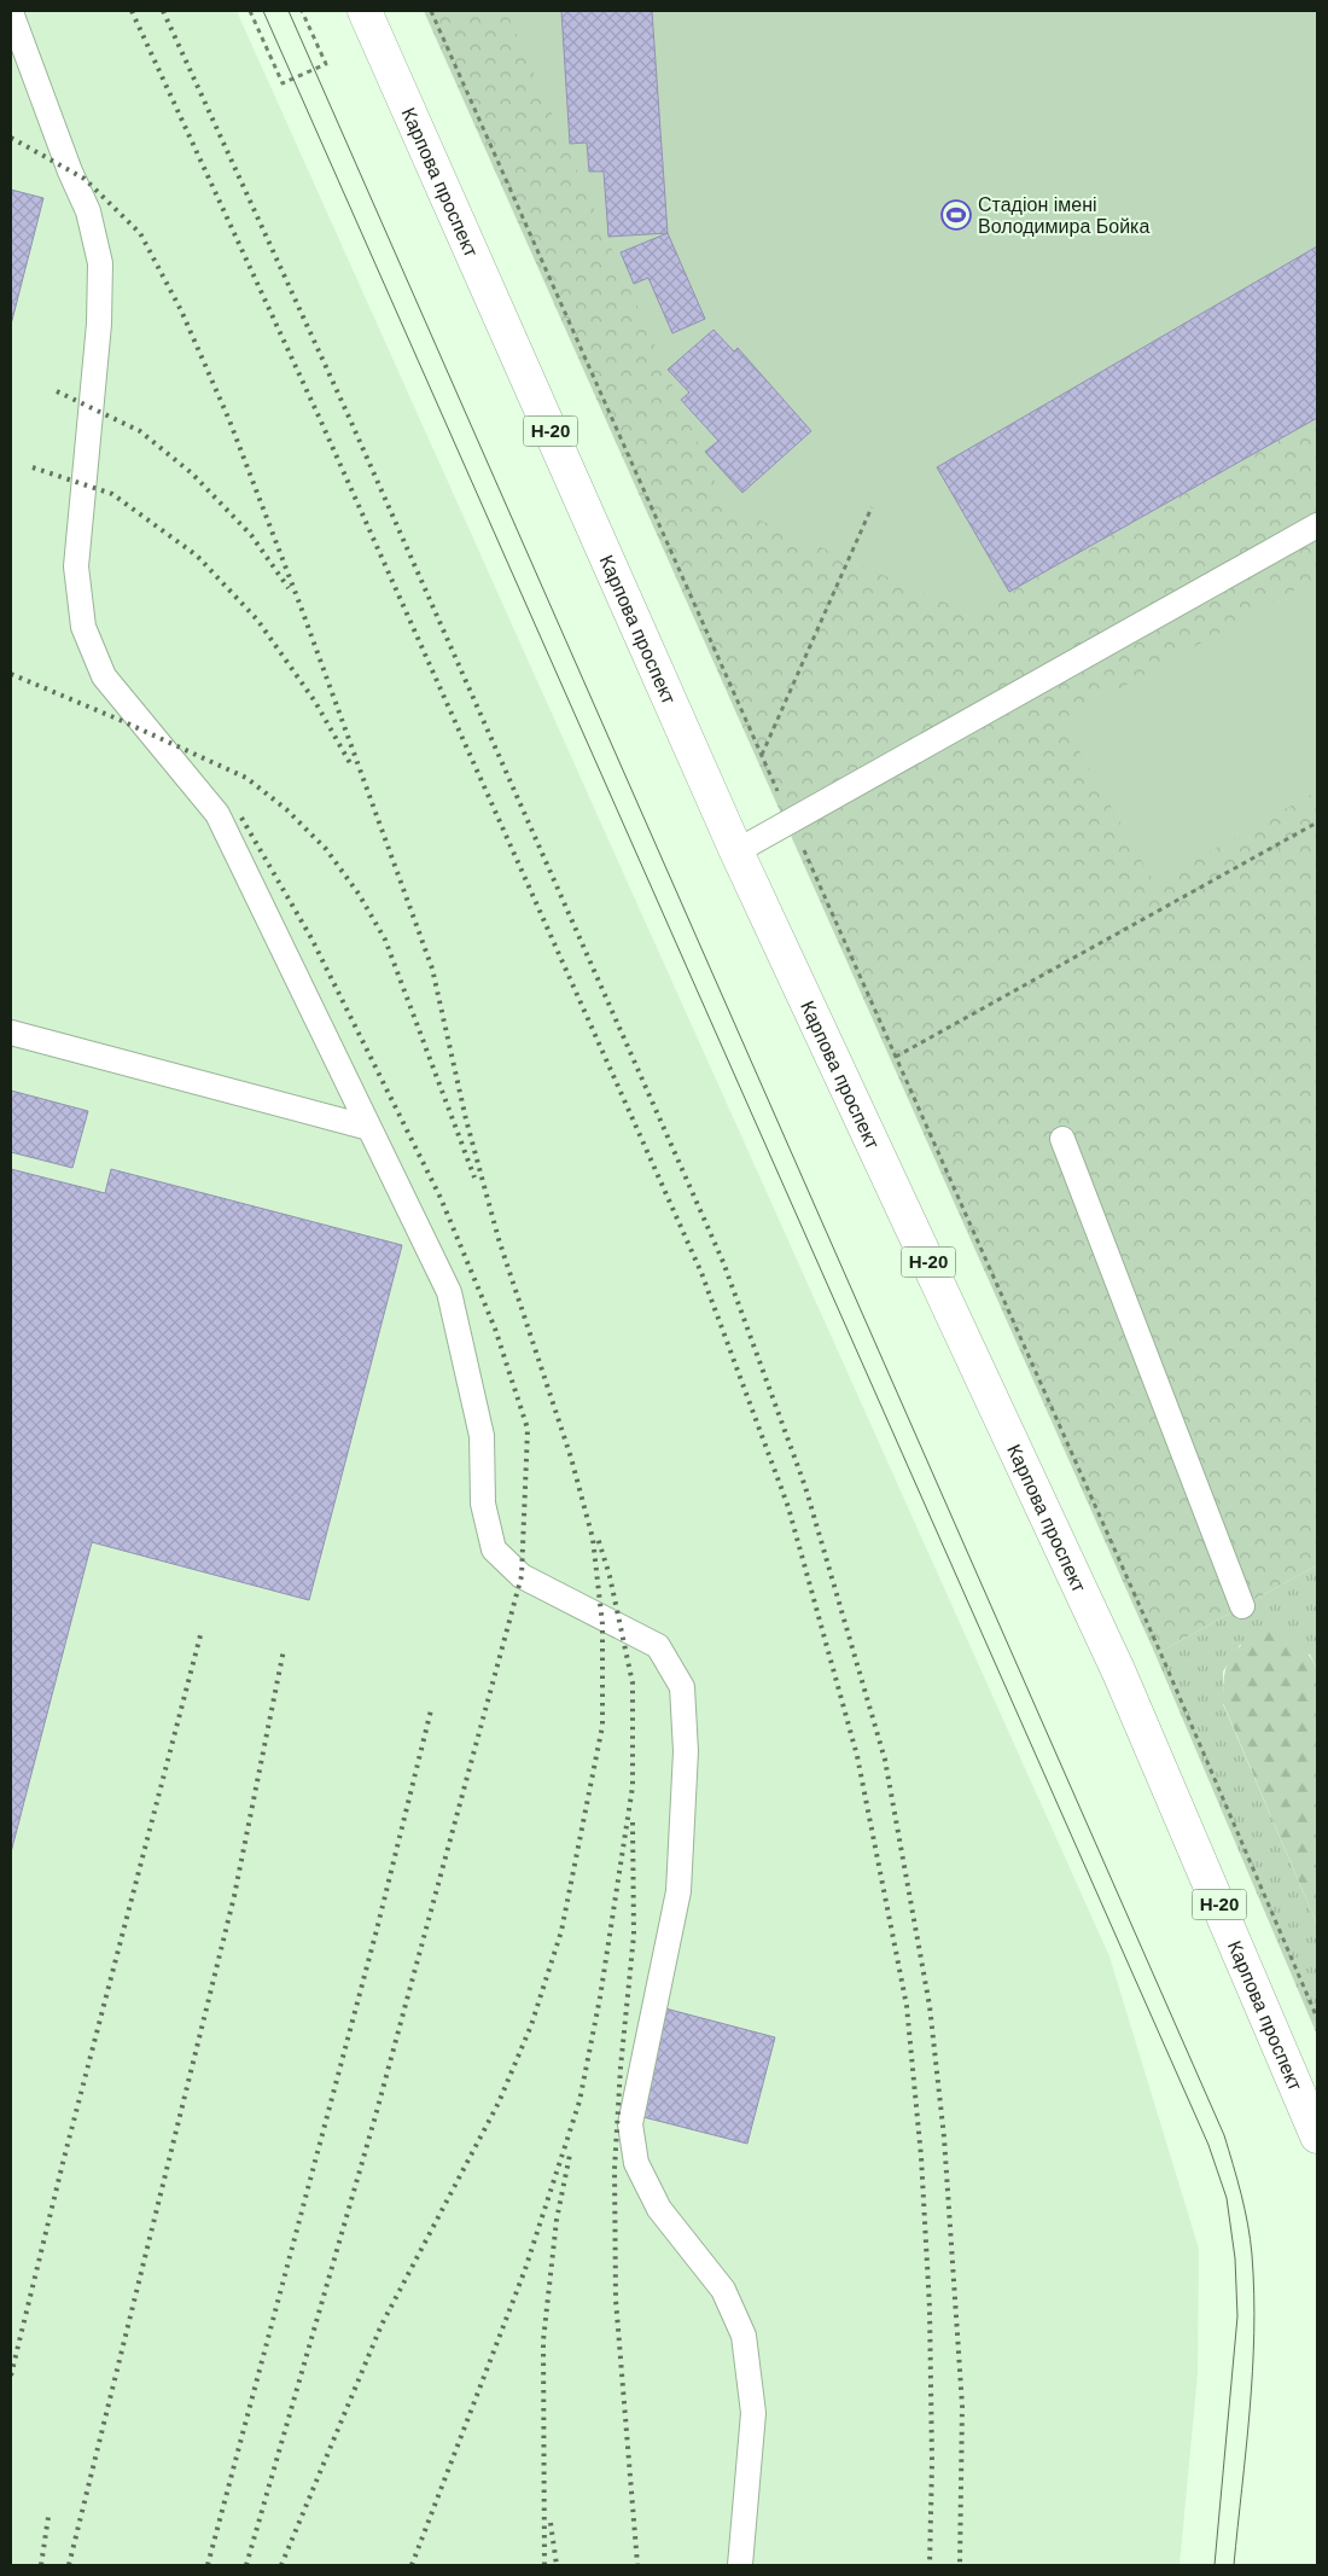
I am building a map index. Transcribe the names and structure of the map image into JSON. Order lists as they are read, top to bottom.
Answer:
{
  "streets": {
    "main road": ["Карпова проспект", "Н-20"]
  },
  "places": {
    "sports": ["Стадіон імені Володимира Бойка"]
  }
}
